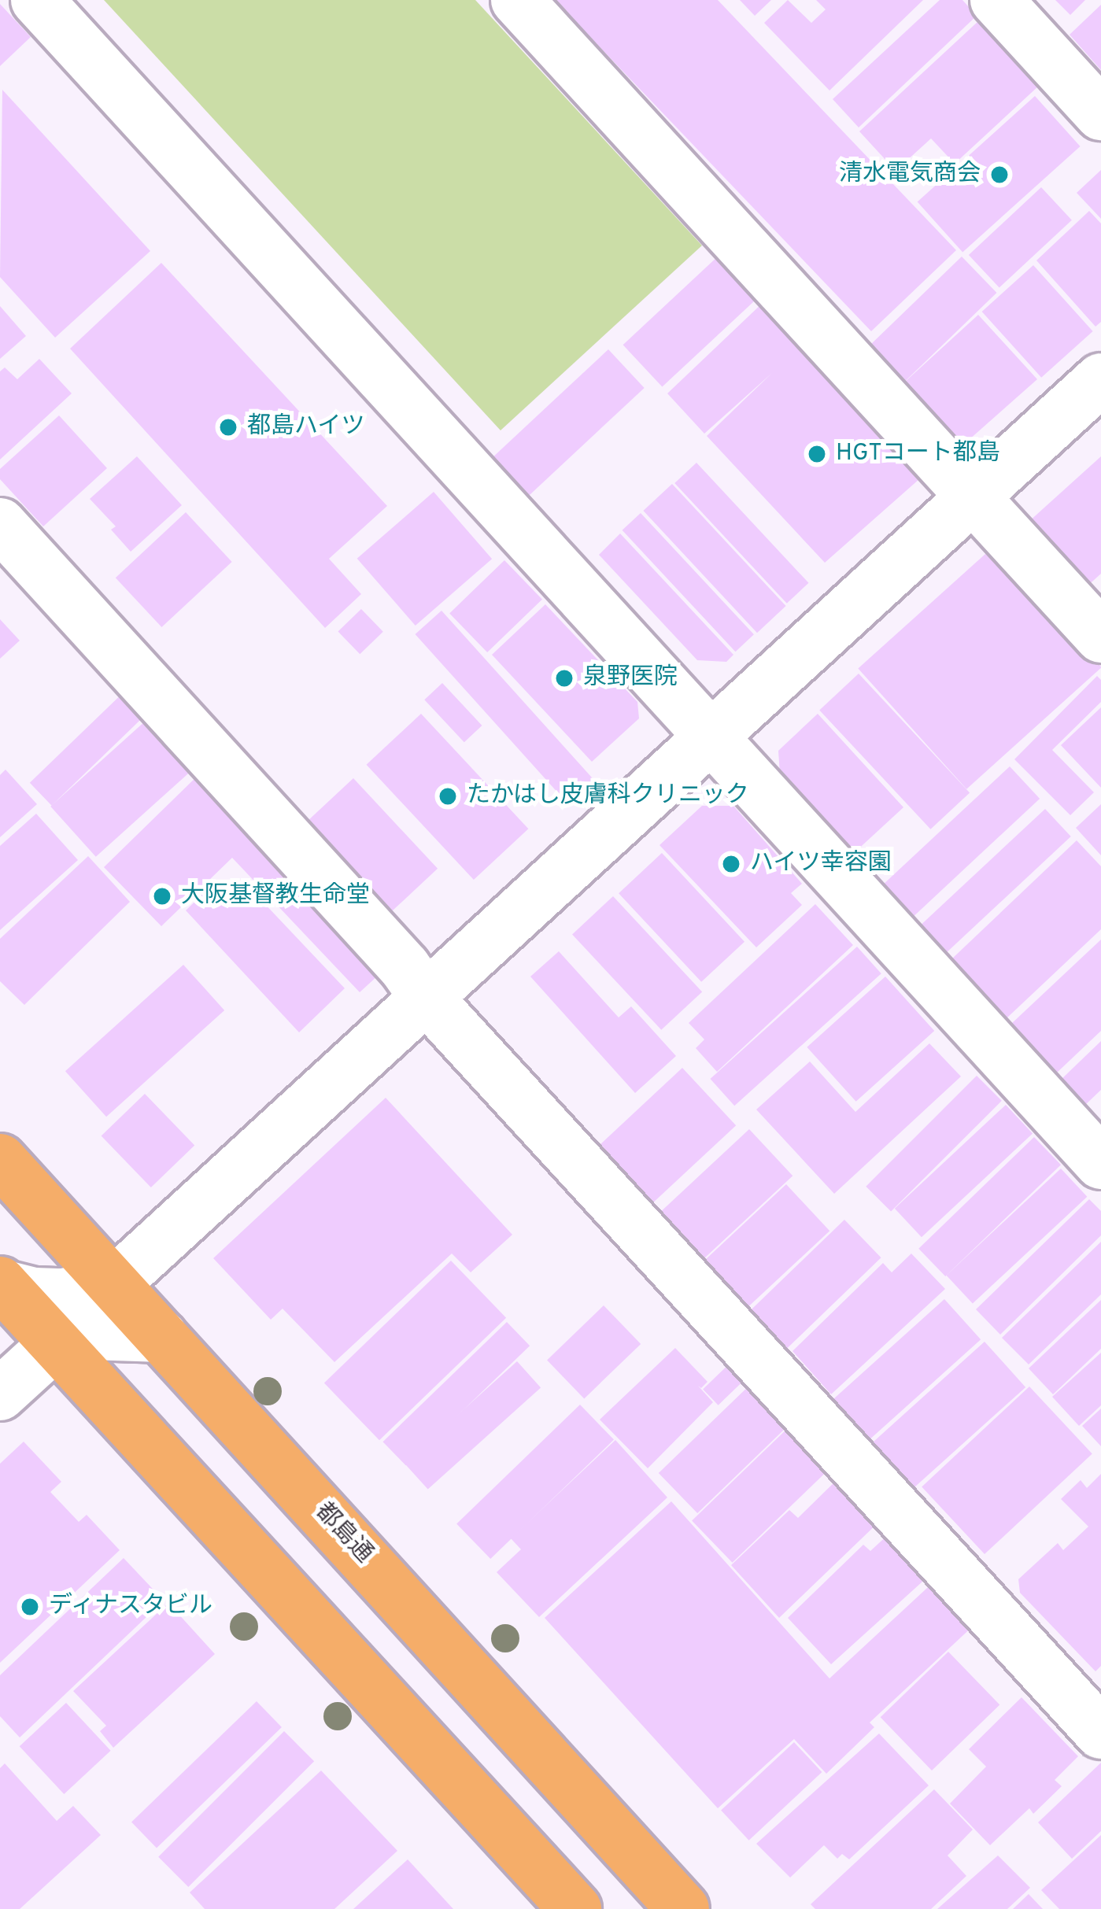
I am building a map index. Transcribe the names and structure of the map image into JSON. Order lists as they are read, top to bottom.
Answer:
{
  "streets": {
    "main road": ["都島通"]
  },
  "places": [
    "清水電気商会",
    "都島ハイツ",
    "HGTコート都島",
    "泉野医院",
    "たかはし皮膚科クリニック",
    "ハイツ幸容園",
    "大阪基督教生命堂",
    "ディナスタビル"
  ]
}
